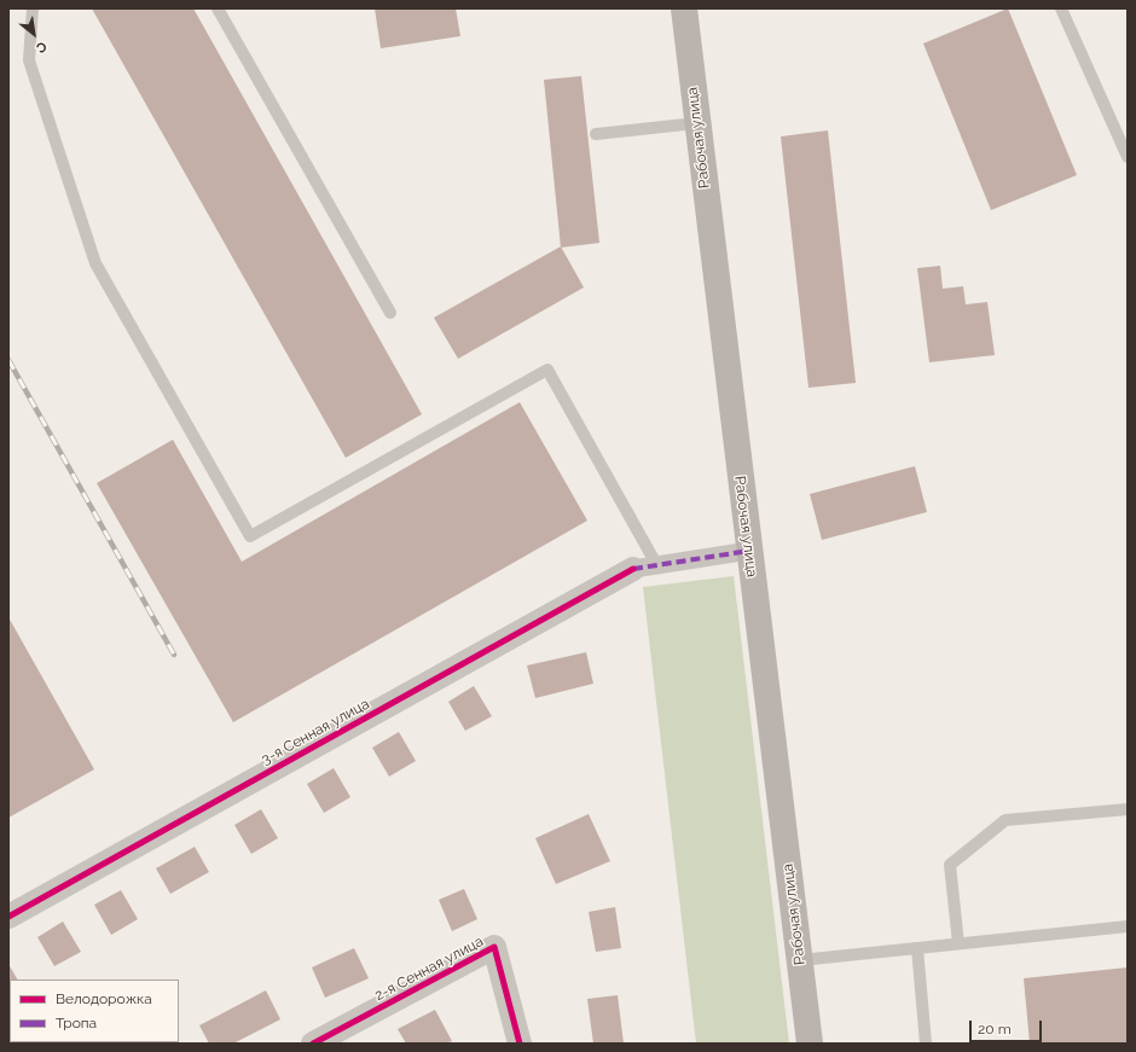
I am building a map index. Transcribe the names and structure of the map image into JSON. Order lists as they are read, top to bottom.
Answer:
{
  "streets": {
    "main road": ["Рабочая улица"],
    "street": ["3-я Сенная улица", "2-я Сенная улица"]
  },
  "legend": ["Велодорожка", "Тропа"],
  "scale_bar": "20 m",
  "north": "bottom right"
}
